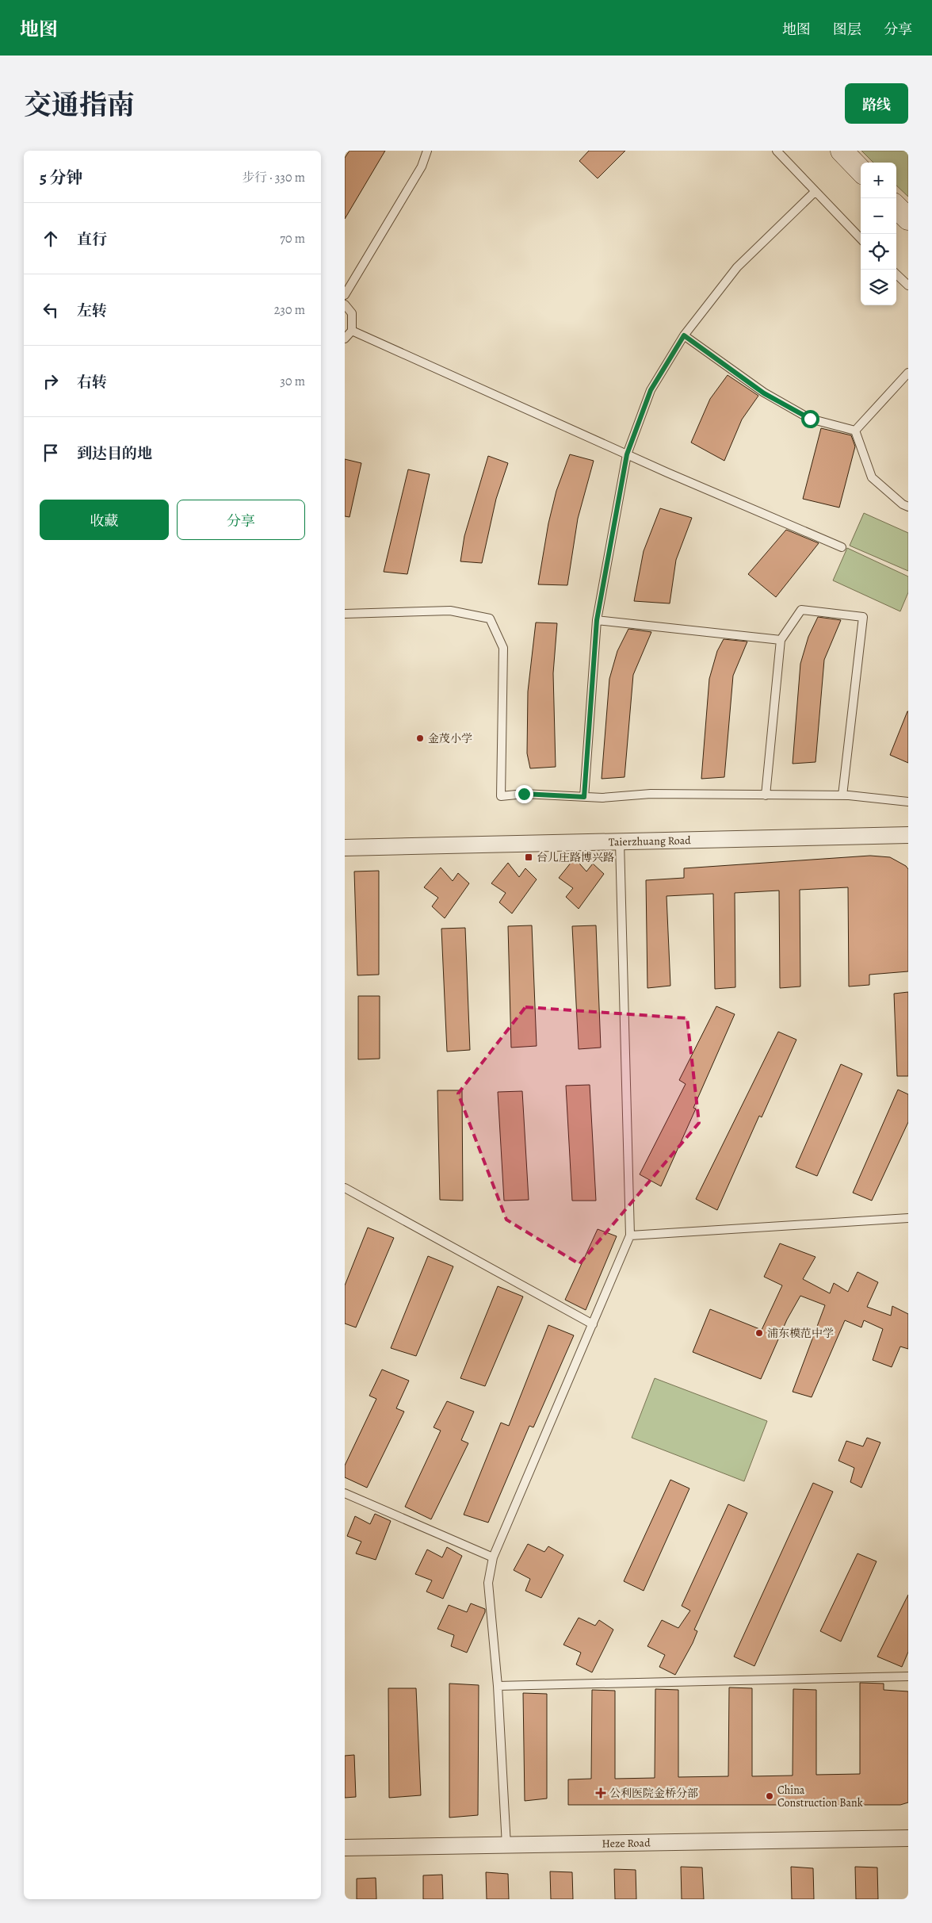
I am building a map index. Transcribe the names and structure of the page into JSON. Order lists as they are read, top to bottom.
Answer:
{
  "streets": {
    "street": ["Taierzhuang Road", "Heze Road"]
  },
  "places": {
    "other": ["金茂小学", "浦东模范中学", "China Construction Bank"],
    "transit": ["台儿庄路博兴路"],
    "health": ["公利医院金桥分部"]
  },
  "page": {
    "header": "地图",
    "nav": ["地图", "图层", "分享"],
    "title": "交通指南",
    "buttons": [
      "路线",
      ["收藏", "分享"]
    ],
    "heading": ["5 分钟", "步行 · 330 m"],
    "map_buttons": ["+", "−"],
    "list": [
      ["直行", "70 m"],
      ["左转", "230 m"],
      ["右转", "30 m"],
      "到达目的地"
    ]
  }
}
